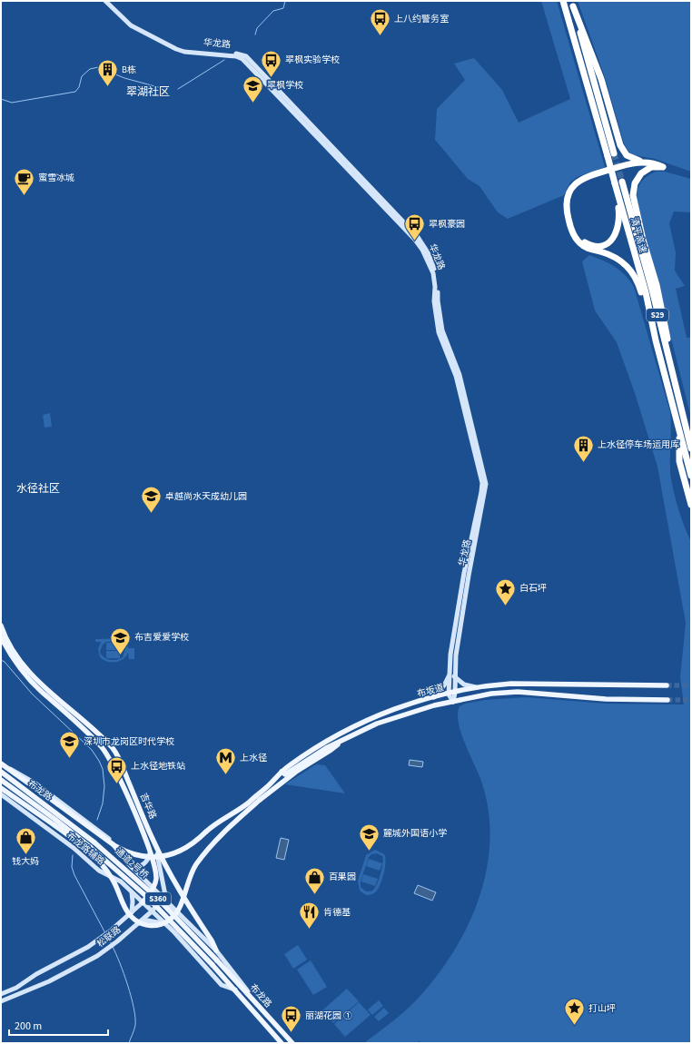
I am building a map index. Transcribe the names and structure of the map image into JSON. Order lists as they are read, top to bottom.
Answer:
{
  "streets": {
    "highway": ["清平高速", "S29"],
    "main road": [
      "布坂道",
      "布龙路",
      "吉华路",
      "通道2号桥",
      "S360"
    ],
    "street": ["华龙路", "布龙路辅路", "松联路"]
  },
  "crossings": [
    ["华龙路", "布坂道"],
    ["布坂道", "布龙路辅路"],
    ["布龙路", "吉华路"],
    ["布龙路", "布龙路辅路"],
    ["布龙路", "通道2号桥"],
    ["吉华路", "布龙路辅路"],
    ["布龙路辅路", "松联路"]
  ],
  "districts": ["翠湖社区", "水径社区"],
  "places": {
    "bus stop": [
      "上八约警务室",
      "翠枫实验学校",
      "翠枫豪园",
      "上水径地铁站",
      "丽湖花园 ①"
    ],
    "building": ["B栋", "上水径停车场运用库"],
    "school or university": [
      "翠枫学校",
      "卓越尚水天成幼儿园",
      "布吉爱爱学校",
      "深圳市龙岗区时代学校",
      "麓城外国语小学"
    ],
    "cafe": ["蜜雪冰城"],
    "place": ["白石坪", "打山坪"],
    "metro station": ["上水径"],
    "shop": ["钱大妈", "百果园"],
    "restaurant": ["肯德基"]
  },
  "scale_bar": "200 m"
}
